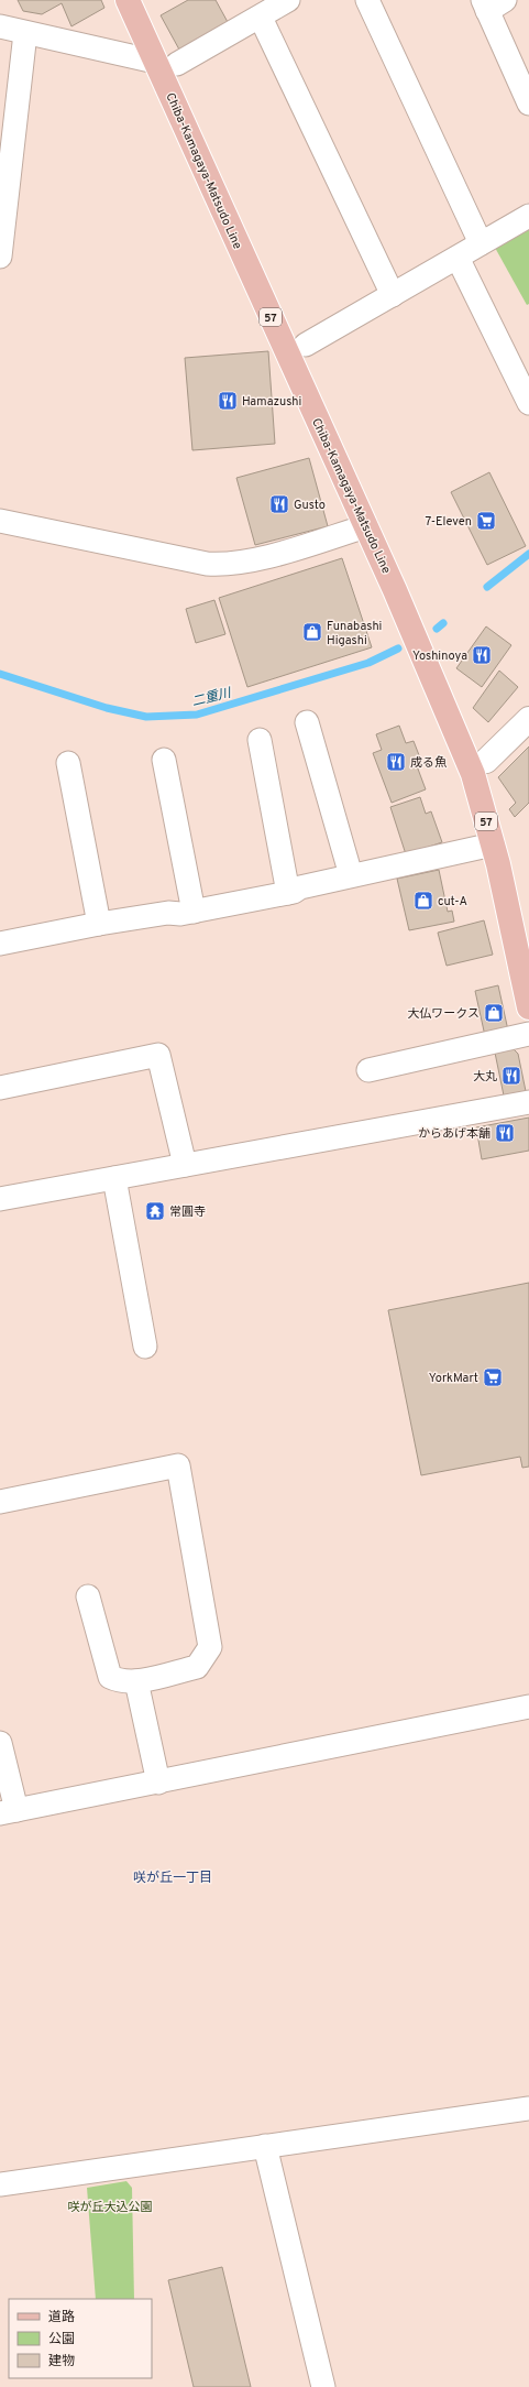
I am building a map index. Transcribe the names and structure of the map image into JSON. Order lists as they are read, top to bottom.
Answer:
{
  "streets": {
    "main road": ["Chiba-Kamagaya-Matsudo Line", "57"]
  },
  "districts": ["咲が丘一丁目"],
  "water": ["二重川"],
  "parks": ["咲が丘大込公園"],
  "places": {
    "restaurant": [
      "Hamazushi",
      "Gusto",
      "Yoshinoya",
      "成る魚",
      "大丸",
      "からあげ本舗"
    ],
    "supermarket": ["7-Eleven", "YorkMart"],
    "shop": ["Funabashi Higashi", "cut-A", "大仏ワークス"],
    "temple": ["常圓寺"]
  },
  "legend": ["道路", "公園", "建物"]
}
